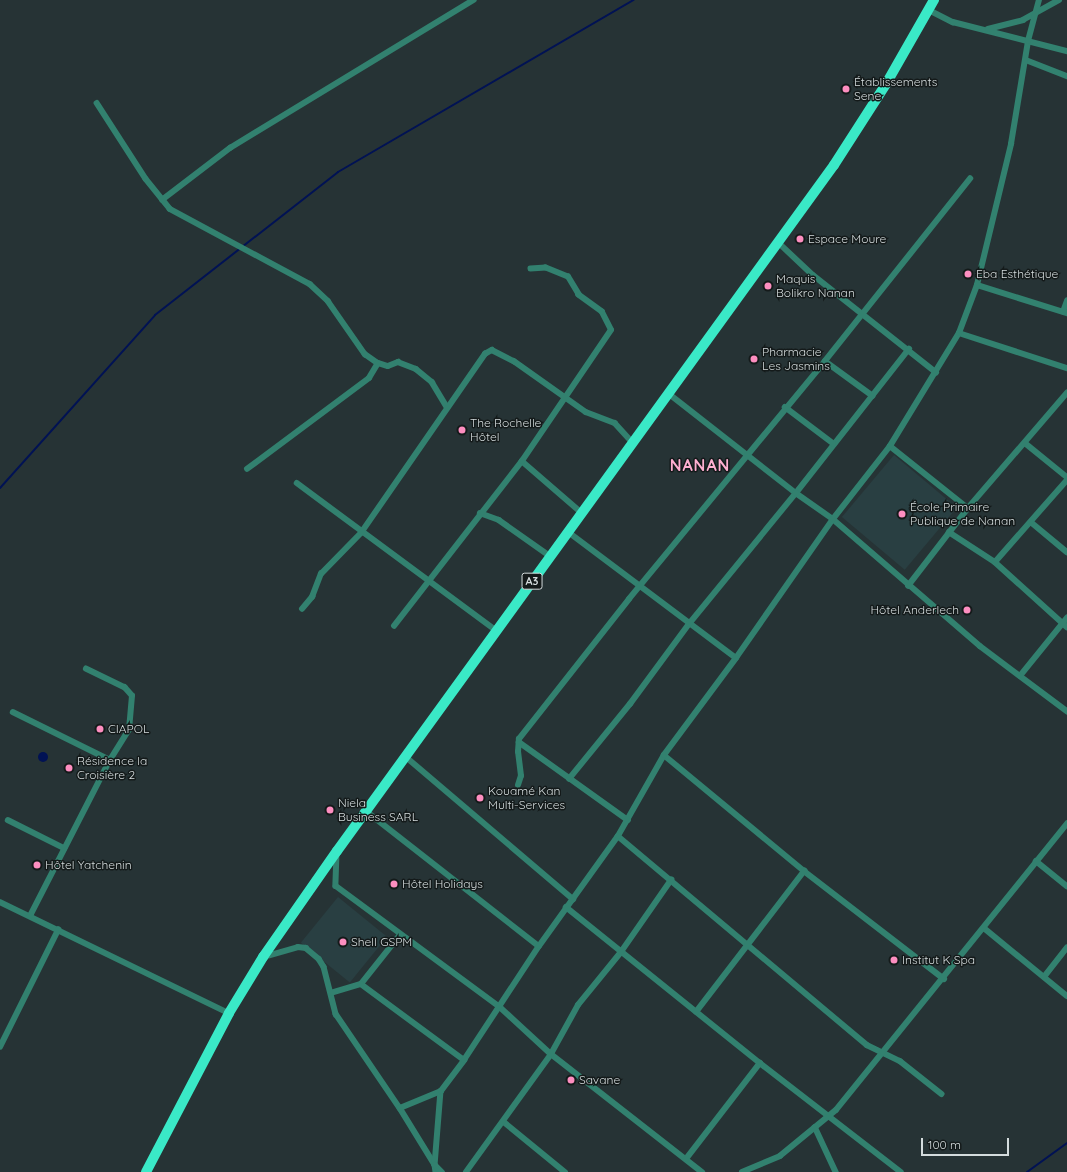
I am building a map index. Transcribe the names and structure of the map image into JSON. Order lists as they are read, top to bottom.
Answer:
{
  "streets": {
    "highway": ["A3"]
  },
  "districts": ["NANAN"],
  "places": [
    "Établissements Sene",
    "Espace Moure",
    "Eba Esthétique",
    "Maquis Bolikro Nanan",
    "Pharmacie Les Jasmins",
    "The Rochelle Hôtel",
    "École Primaire Publique de Nanan",
    "Hôtel Anderlech",
    "CIAPOL",
    "Résidence la Croisière 2",
    "Kouamé Kan Multi-Services",
    "Niela Business SARL",
    "Hôtel Yatchenin",
    "Hôtel Holidays",
    "Shell GSPM",
    "Institut K Spa",
    "Savane"
  ],
  "scale_bar": "100 m"
}
